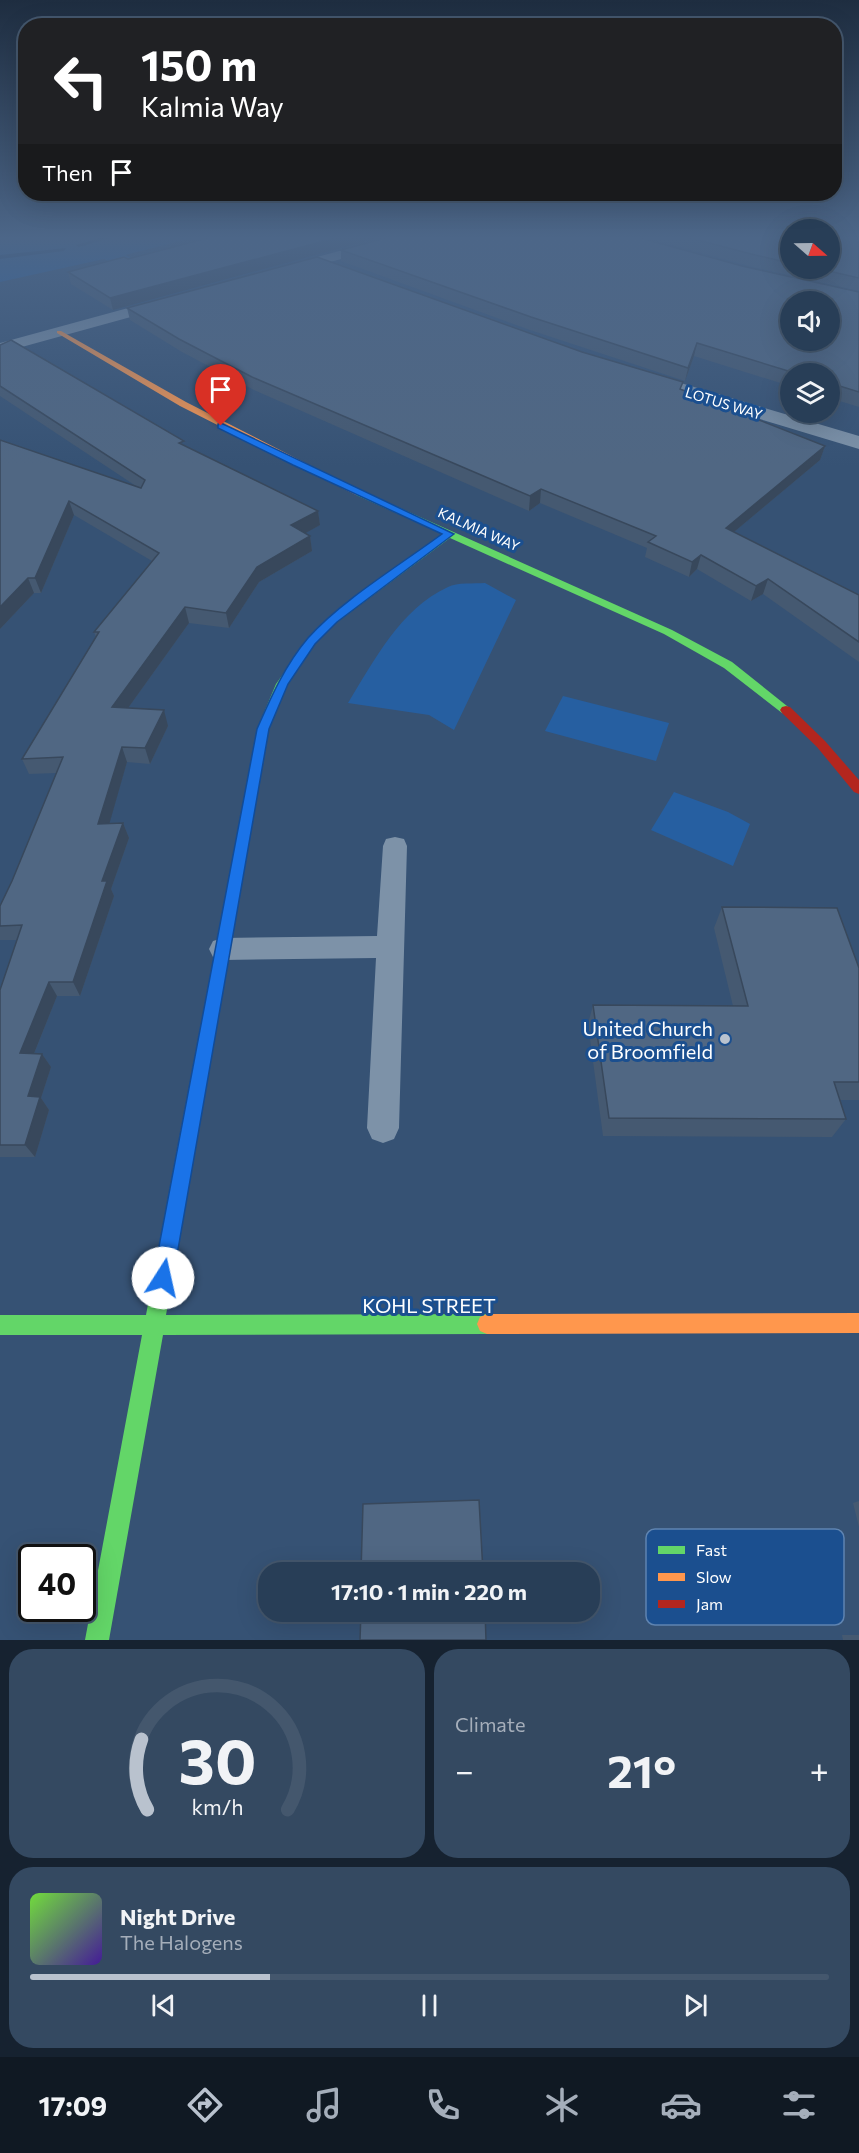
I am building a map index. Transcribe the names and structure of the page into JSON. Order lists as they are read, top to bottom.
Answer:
{
  "streets": {
    "street": ["LOTUS WAY", "KALMIA WAY", "KOHL STREET"]
  },
  "places": ["United Church of Broomfield"],
  "legend": ["Fast", "Slow", "Jam"],
  "north": "right",
  "page": {
    "turn": ["150 m", "Kalmia Way"],
    "then": "Then",
    "limit": "40",
    "trip": "17:10 · 1 min · 220 m",
    "tile": "Climate",
    "heat": ["−", "21°", "+"],
    "song": ["Night Drive", "The Halogens"],
    "tabs": "17:09",
    "gauge": ["30", "km/h"]
  }
}
